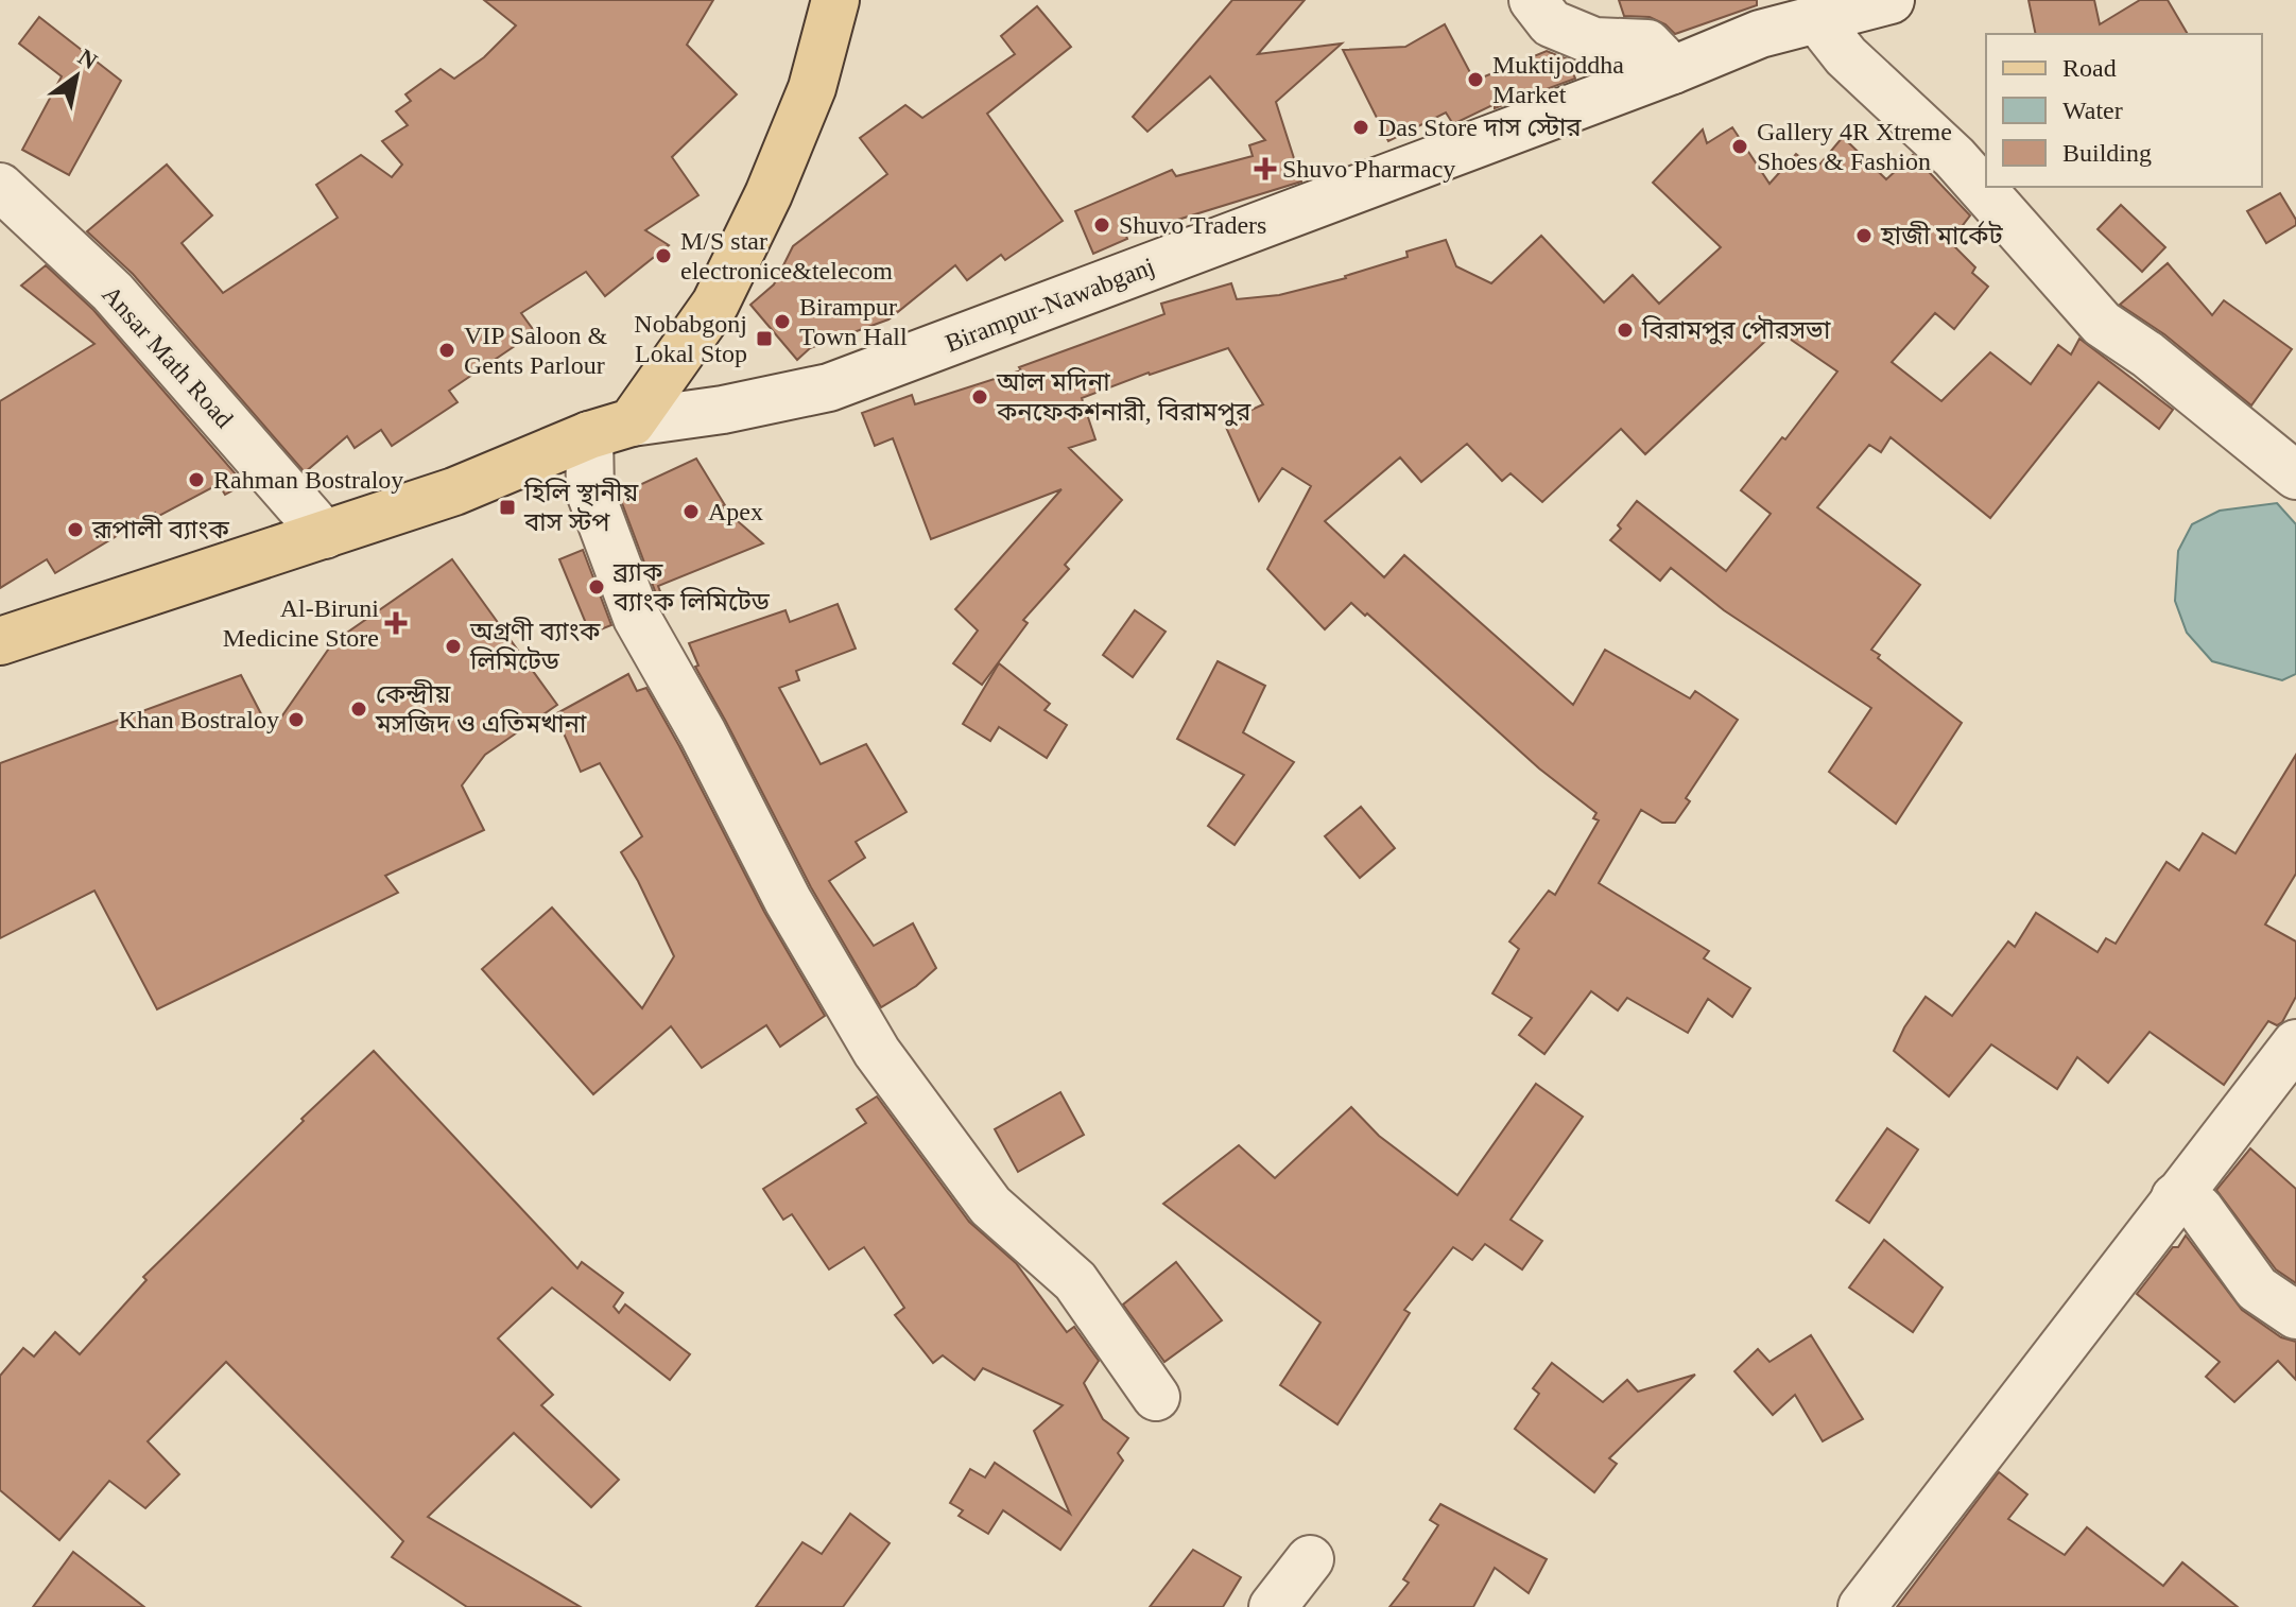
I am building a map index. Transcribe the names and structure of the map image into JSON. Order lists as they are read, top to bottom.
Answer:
{
  "streets": {
    "street": ["Birampur-Nawabganj", "Ansar Math Road"]
  },
  "places": {
    "other": [
      "Muktijoddha Market",
      "Das Store দাস স্টোর",
      "Gallery 4R Xtreme Shoes & Fashion",
      "Shuvo Traders",
      "হাজী মার্কেট",
      "M/S star electronice&telecom",
      "Birampur Town Hall",
      "বিরামপুর পৌরসভা",
      "VIP Saloon & Gents Parlour",
      "আল মদিনা কনফেকশনারী, বিরামপুর",
      "Rahman Bostraloy",
      "Apex",
      "রূপালী ব্যাংক",
      "ব্র্যাক ব্যাংক লিমিটেড",
      "অগ্রণী ব্যাংক লিমিটেড",
      "কেন্দ্রীয় মসজিদ ও এতিমখানা",
      "Khan Bostraloy"
    ],
    "health": ["Shuvo Pharmacy", "Al-Biruni Medicine Store"],
    "transit": ["Nobabgonj Lokal Stop", "হিলি স্থানীয় বাস স্টপ"]
  },
  "legend": ["Road", "Water", "Building"],
  "north": "top right"
}
